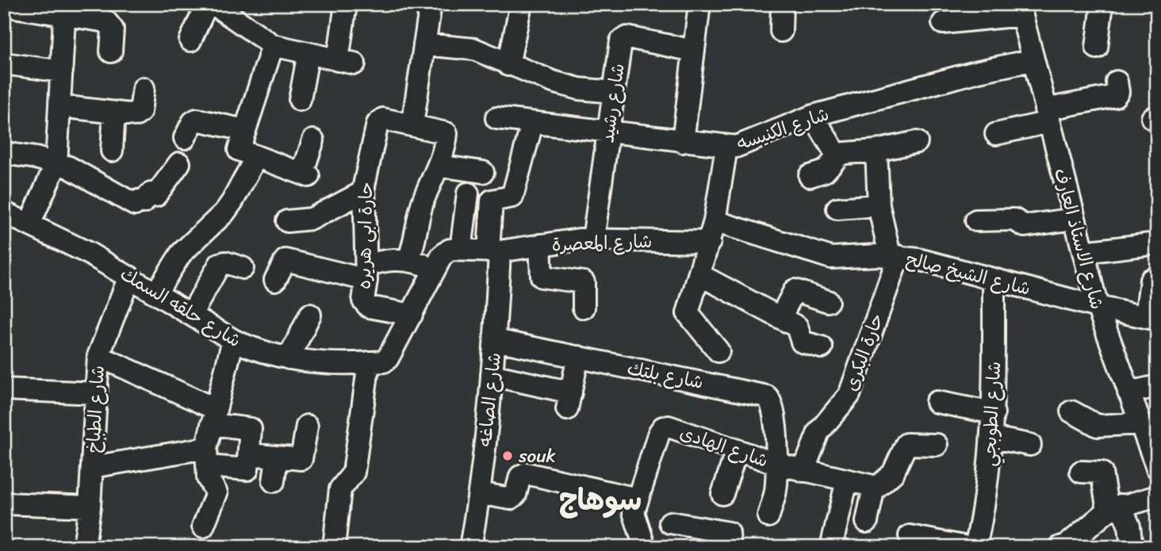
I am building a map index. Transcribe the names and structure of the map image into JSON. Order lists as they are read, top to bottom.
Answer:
{
  "streets": {
    "street": [
      "شارع رشيد",
      "شارع الكنيسه",
      "حارة ابى هريره",
      "شارع الاستاذ العارف",
      "شارع المعصرة",
      "شارع الشيخ صالح",
      "شارع حلقه السمك",
      "حارة البكرى",
      "شارع بلتك",
      "شارع الصاغه",
      "شارع الطباخ",
      "شارع الطوبجي",
      "شارع الهادى"
    ]
  },
  "crossings": [
    ["شارع رشيد", "شارع الكنيسه"],
    ["شارع رشيد", "شارع المعصرة"],
    ["شارع الكنيسه", "شارع الاستاذ العارف"],
    ["شارع الكنيسه", "شارع الصاغه"],
    ["شارع الاستاذ العارف", "شارع الشيخ صالح"],
    ["شارع المعصرة", "شارع الصاغه"],
    ["شارع الشيخ صالح", "حارة البكرى"],
    ["شارع الشيخ صالح", "شارع الطوبجي"],
    ["شارع حلقه السمك", "شارع الطباخ"],
    ["حارة البكرى", "شارع الهادى"],
    ["شارع بلتك", "شارع الصاغه"],
    ["شارع بلتك", "شارع الهادى"]
  ],
  "districts": ["سوهاج"],
  "places": ["souk"]
}
